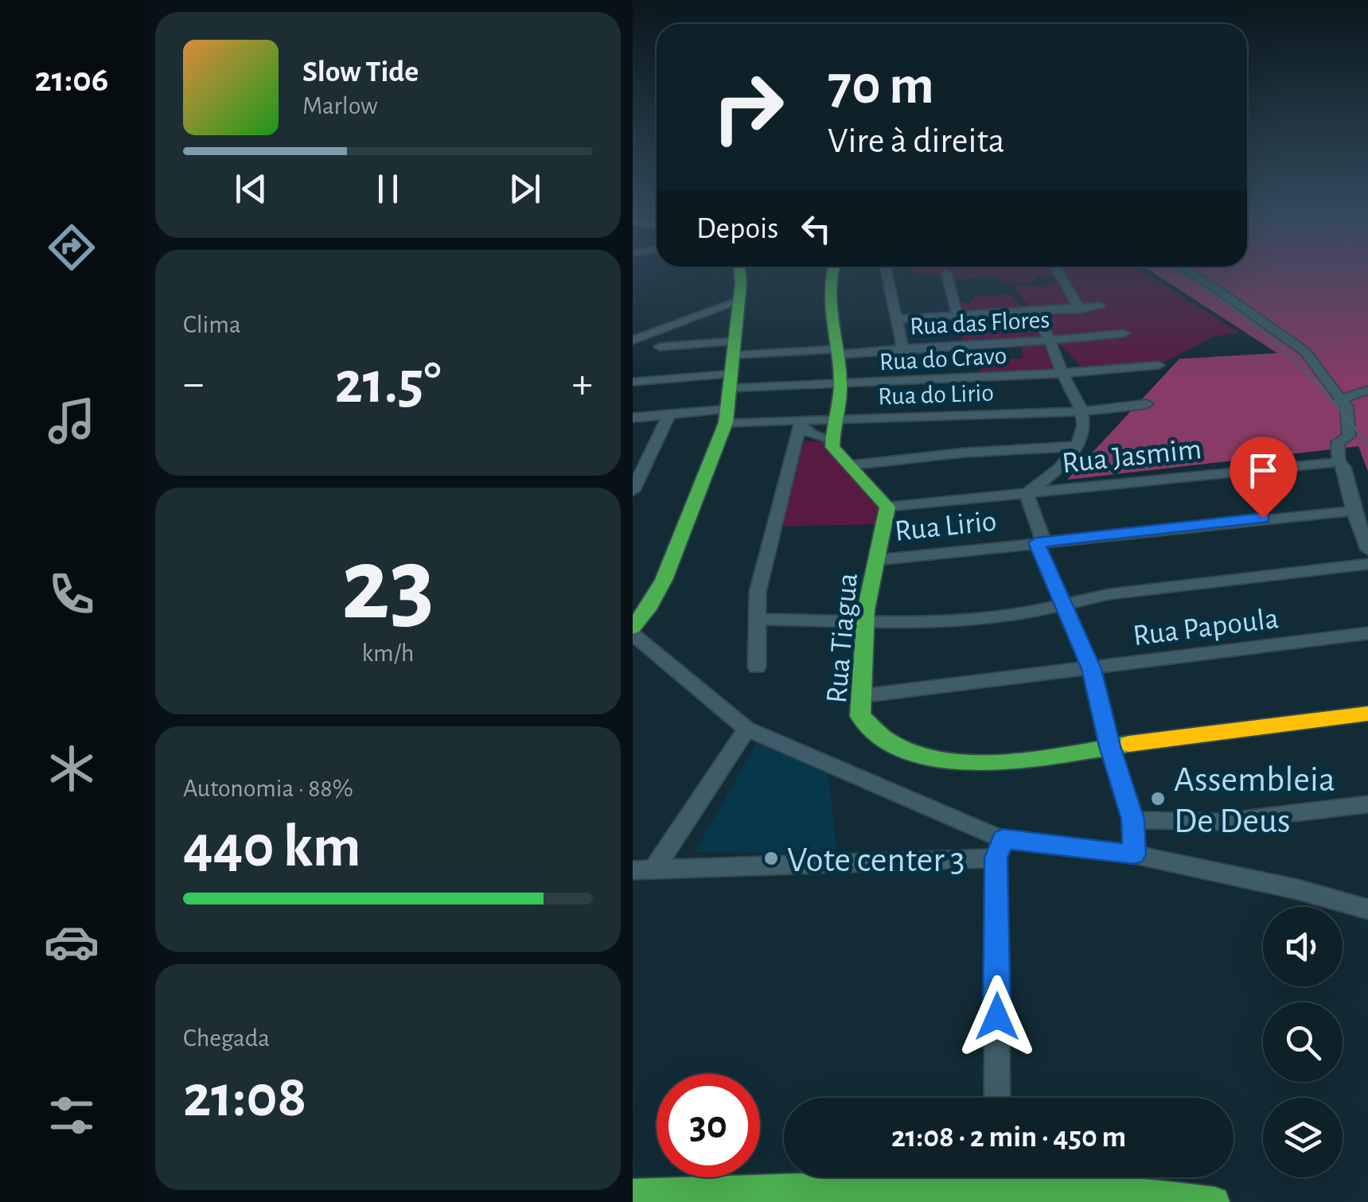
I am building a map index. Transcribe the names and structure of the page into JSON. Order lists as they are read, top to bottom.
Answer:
{
  "streets": {
    "street": [
      "Rua das Flores",
      "Rua do Cravo",
      "Rua do Lirio",
      "Rua Jasmim",
      "Rua Lirio",
      "Rua Papoula",
      "Rua Tiagua"
    ]
  },
  "crossings": [
    ["Rua das Flores", "Rua do Cravo"],
    ["Rua Jasmim", "Rua Tiagua"],
    ["Rua Lirio", "Rua Tiagua"],
    ["Rua Papoula", "Rua Tiagua"]
  ],
  "places": ["Assembleia De Deus", "Vote center 3"],
  "page": {
    "tabs": "21:06",
    "turn": ["70 m", "Vire à direita"],
    "song": ["Slow Tide", "Marlow"],
    "then": "Depois",
    "tile": [
      "Clima",
      ["23", "km/h"],
      ["Autonomia · 88%", "440 km"],
      ["Chegada", "21:08"]
    ],
    "heat": ["−", "21.5°", "+"],
    "limit": "30",
    "trip": "21:08 · 2 min · 450 m"
  }
}
